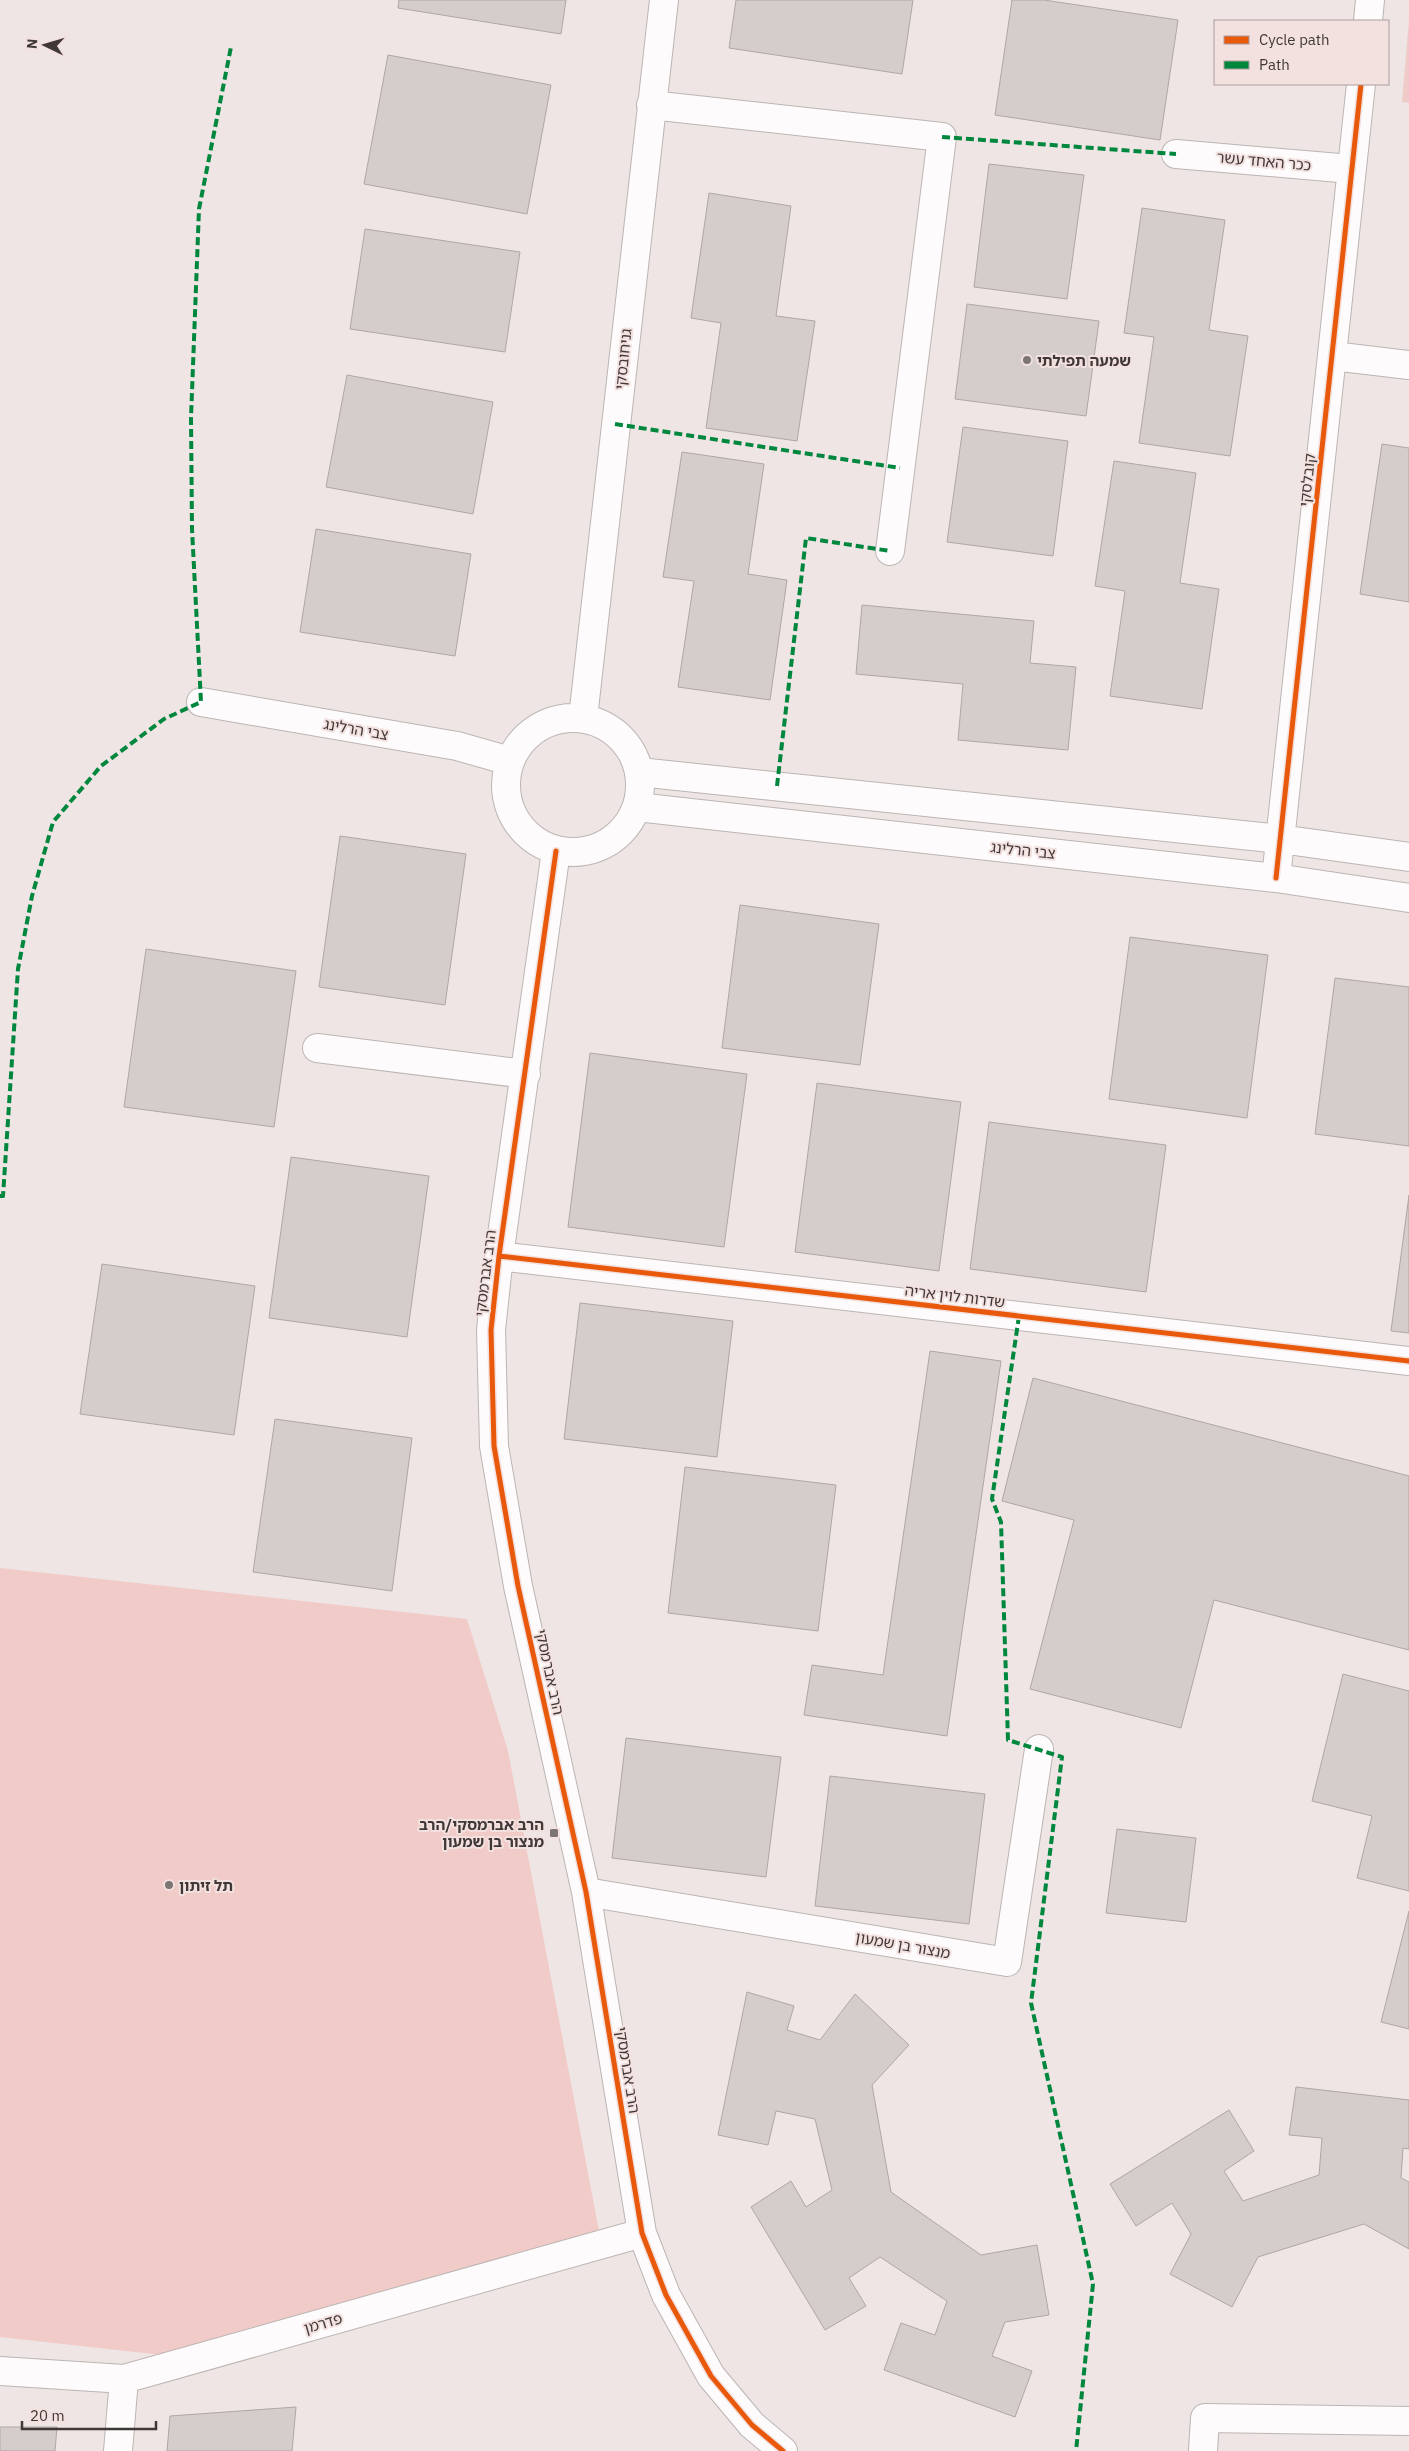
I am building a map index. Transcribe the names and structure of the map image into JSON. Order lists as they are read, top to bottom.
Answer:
{
  "streets": {
    "street": [
      "ככר האחד עשר",
      "גניחובסקי",
      "קובלסקי",
      "צבי הרלינג",
      "הרב אברמסקי",
      "שדרות לוין אריה",
      "מנצור בן שמעון",
      "פדרמן"
    ]
  },
  "crossings": [
    ["ככר האחד עשר", "קובלסקי"],
    ["גניחובסקי", "צבי הרלינג"],
    ["גניחובסקי", "הרב אברמסקי"],
    ["קובלסקי", "צבי הרלינג"],
    ["צבי הרלינג", "הרב אברמסקי"],
    ["הרב אברמסקי", "שדרות לוין אריה"],
    ["הרב אברמסקי", "מנצור בן שמעון"],
    ["הרב אברמסקי", "פדרמן"]
  ],
  "places": {
    "other": ["שמעה תפילתי", "תל זיתון"],
    "transit": ["הרב אברמסקי/הרב מנצור בן שמעון"]
  },
  "legend": ["Cycle path", "Path"],
  "scale_bar": "20 m",
  "north": "left"
}
